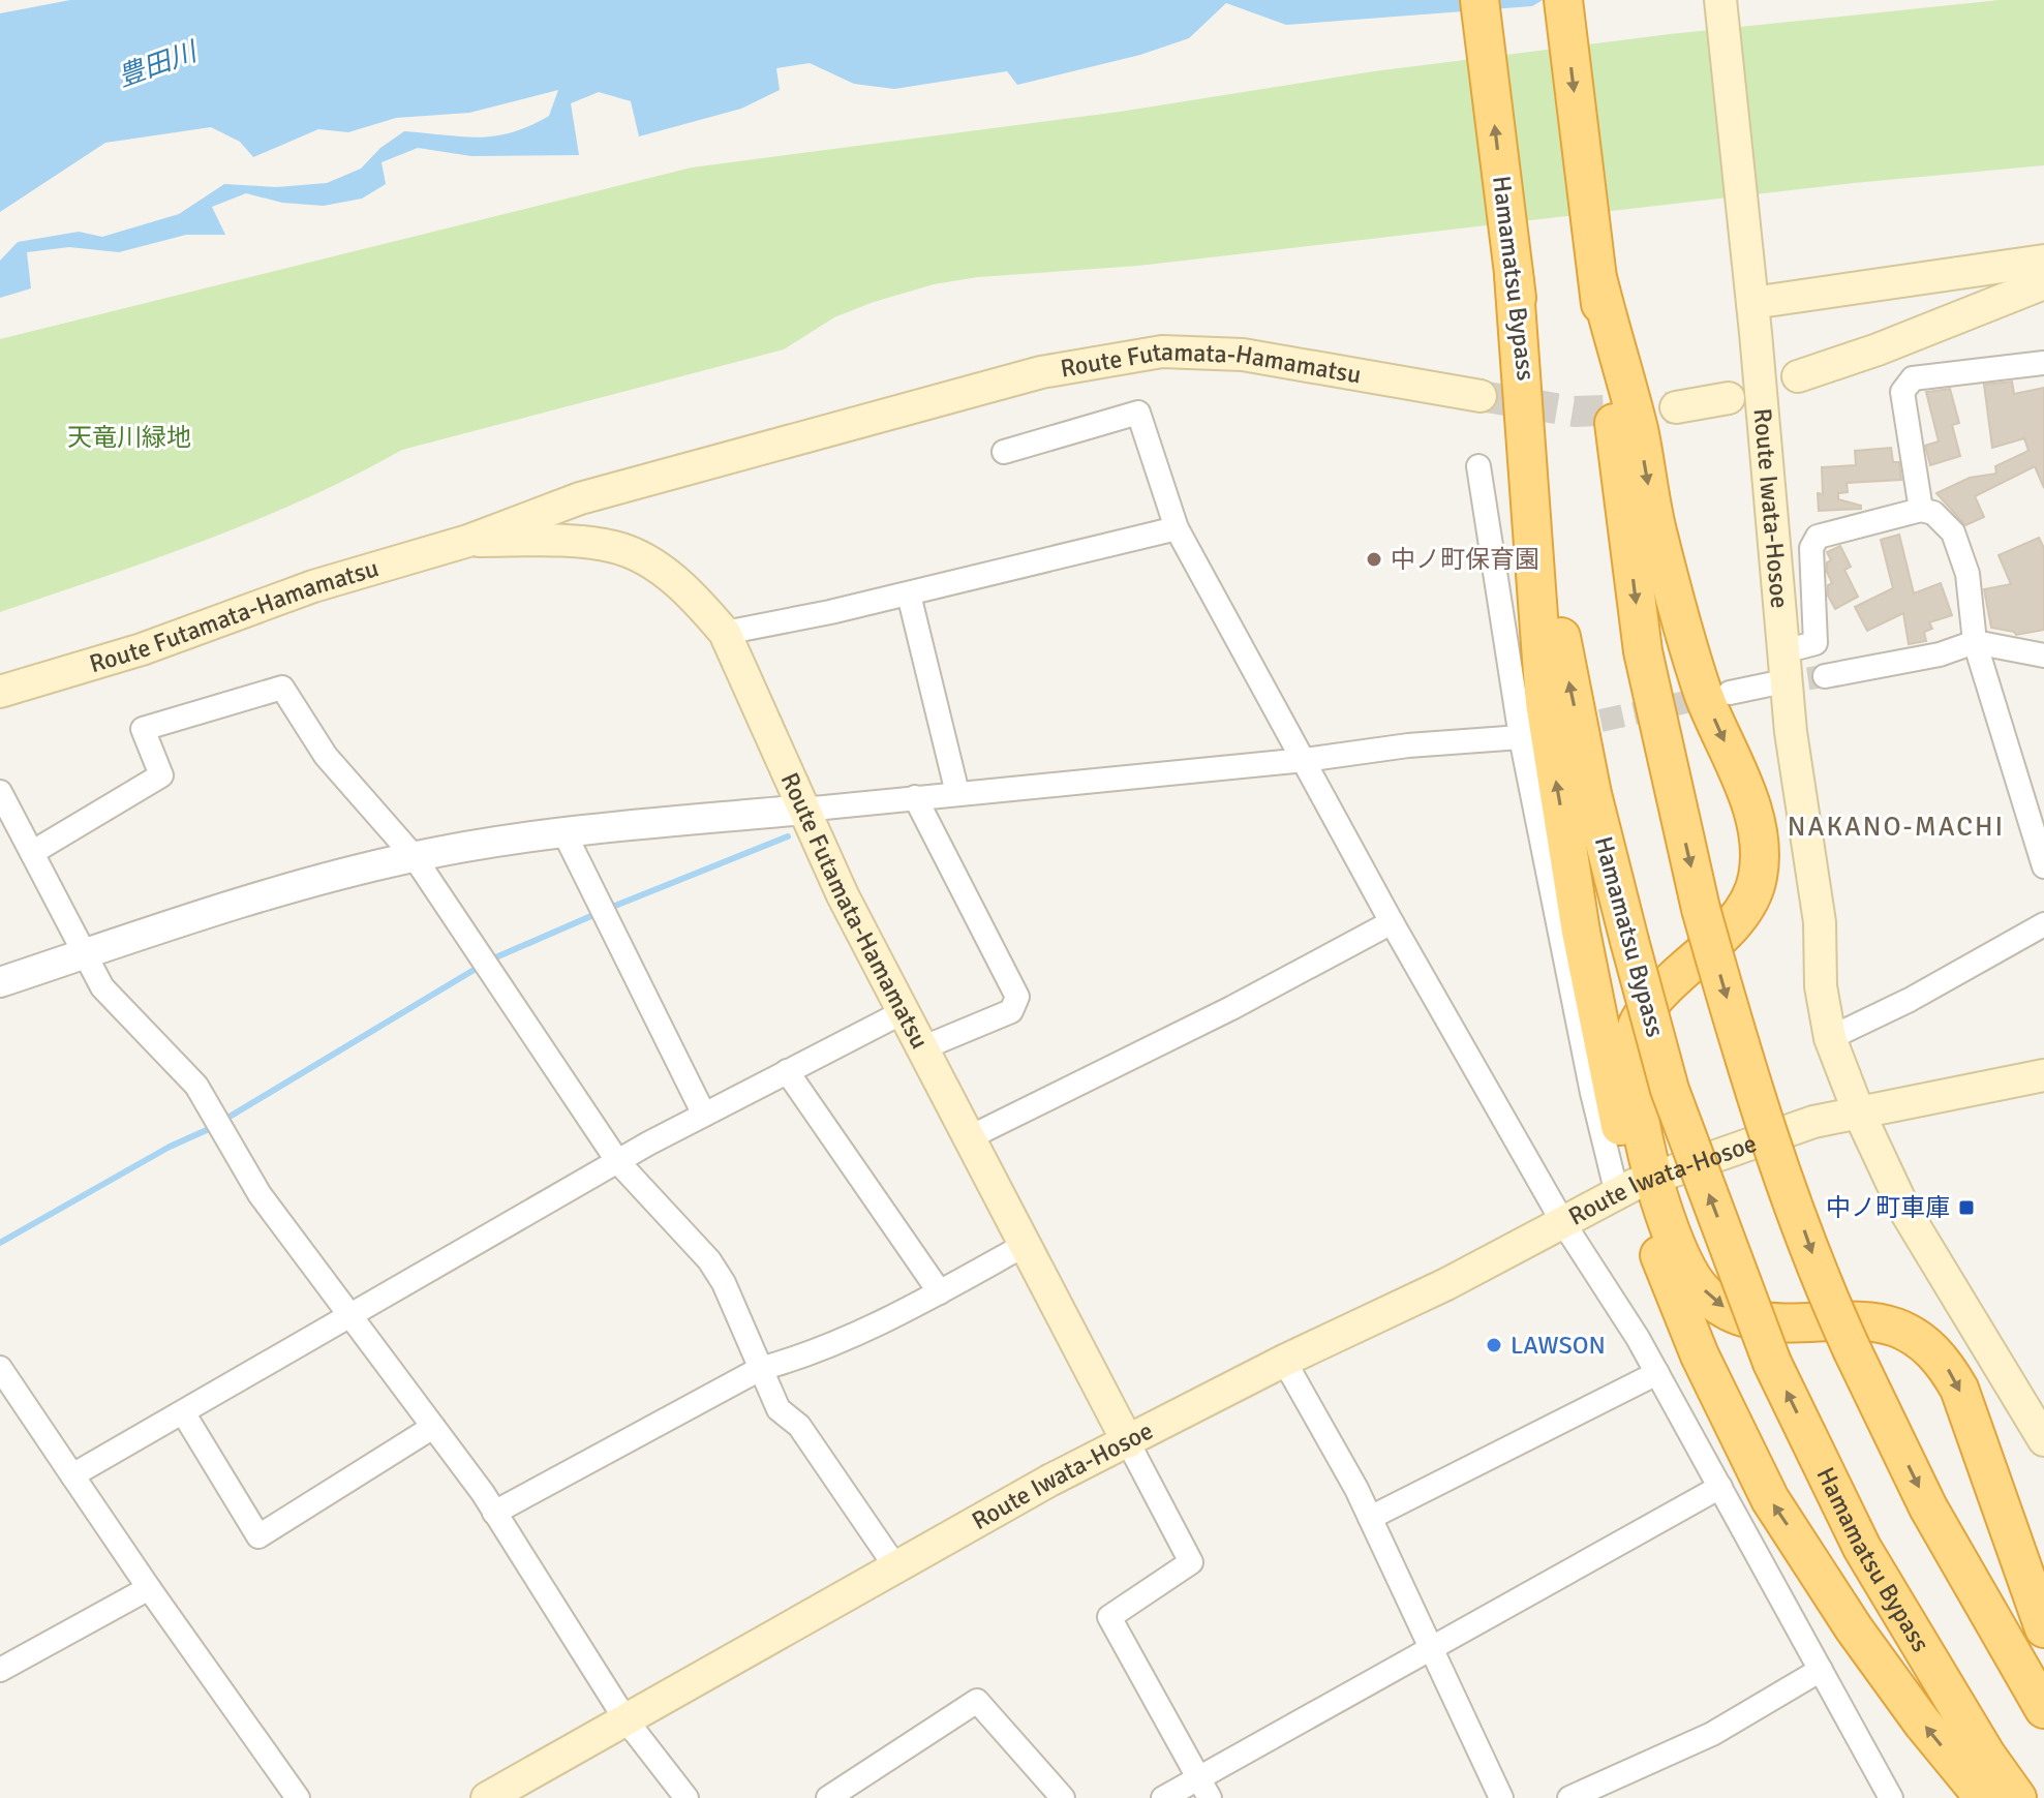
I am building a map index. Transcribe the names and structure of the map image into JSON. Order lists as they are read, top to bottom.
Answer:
{
  "streets": {
    "highway": ["Hamamatsu Bypass"],
    "main road": ["Route Futamata-Hamamatsu", "Route Iwata-Hosoe"]
  },
  "crossings": [
    ["Route Futamata-Hamamatsu", "Route Iwata-Hosoe"]
  ],
  "districts": ["NAKANO-MACHI"],
  "water": ["豊田川"],
  "parks": ["天竜川緑地"],
  "places": {
    "other": ["中ノ町保育園", "LAWSON"],
    "transit": ["中ノ町車庫"]
  }
}
